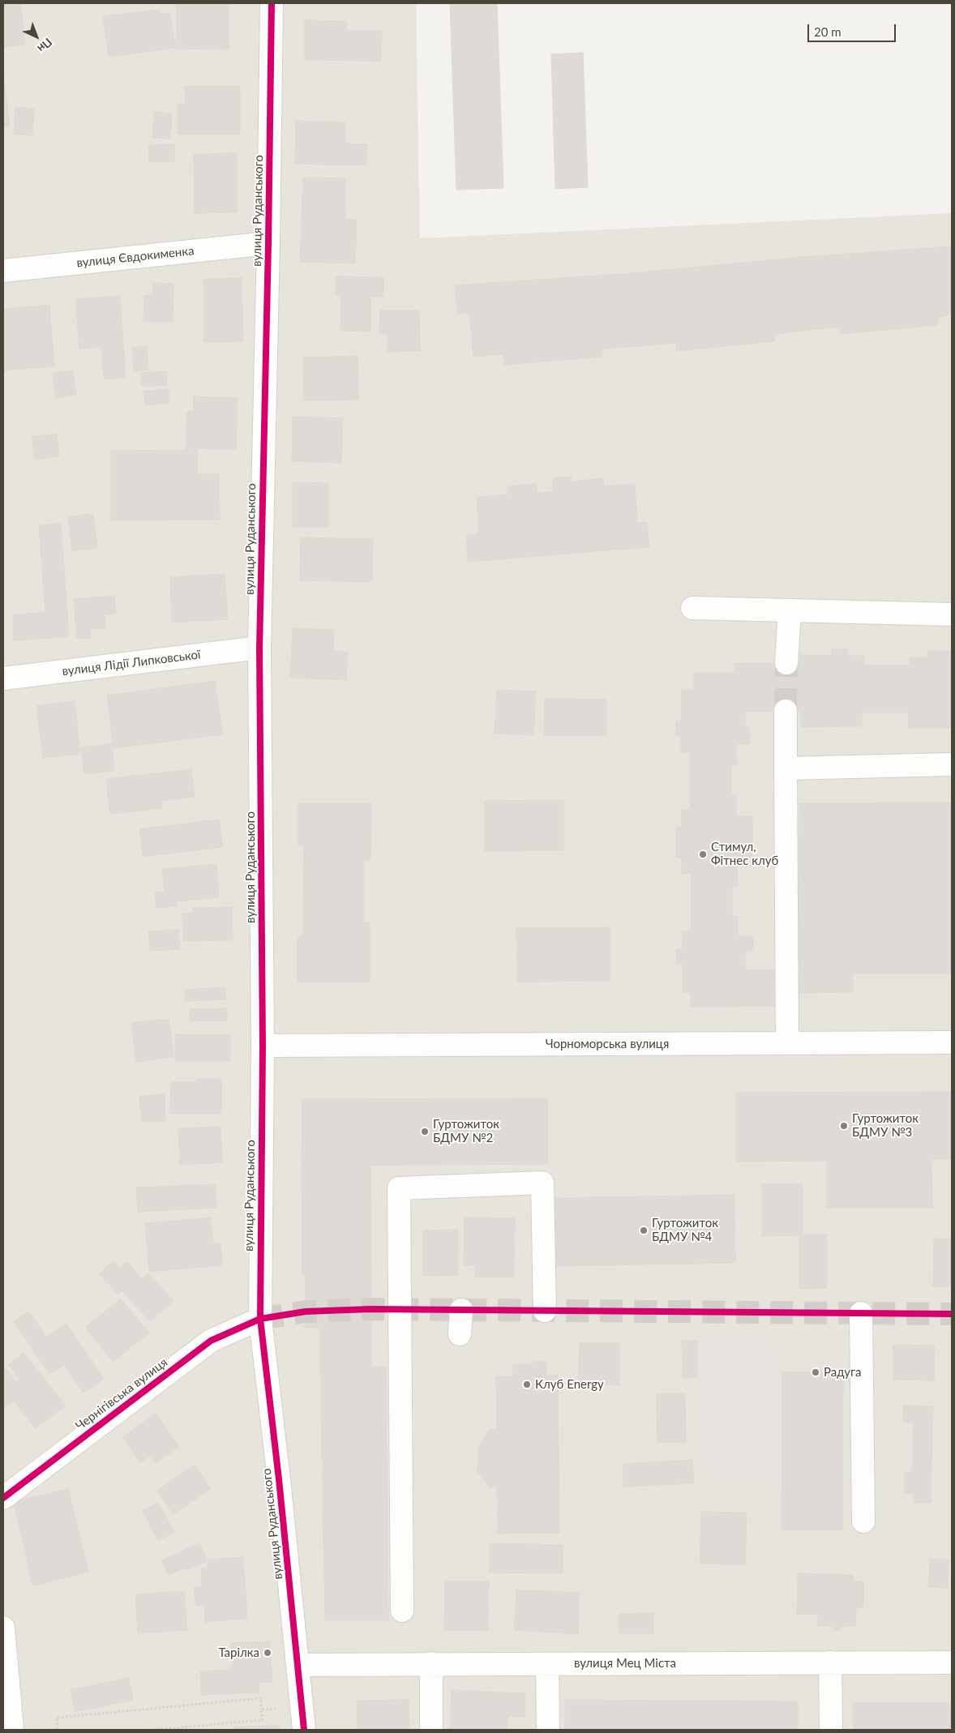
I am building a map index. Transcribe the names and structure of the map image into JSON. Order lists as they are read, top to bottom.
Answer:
{
  "streets": {
    "street": [
      "вулиця Руданського",
      "вулиця Євдокименка",
      "вулиця Лідії Липковської",
      "Чорноморська вулиця",
      "Чернігівська вулиця",
      "вулиця Мец Міста"
    ]
  },
  "crossings": [
    ["вулиця Руданського", "вулиця Євдокименка"],
    ["вулиця Руданського", "вулиця Лідії Липковської"],
    ["вулиця Руданського", "Чорноморська вулиця"],
    ["вулиця Руданського", "Чернігівська вулиця"],
    ["вулиця Руданського", "вулиця Мец Міста"]
  ],
  "places": [
    "Стимул, Фітнес клуб",
    "Гуртожиток БДМУ №3",
    "Гуртожиток БДМУ №2",
    "Гуртожиток БДМУ №4",
    "Радуга",
    "Клуб Energy",
    "Тарiлка"
  ],
  "scale_bar": "20 m",
  "north": "bottom right"
}
